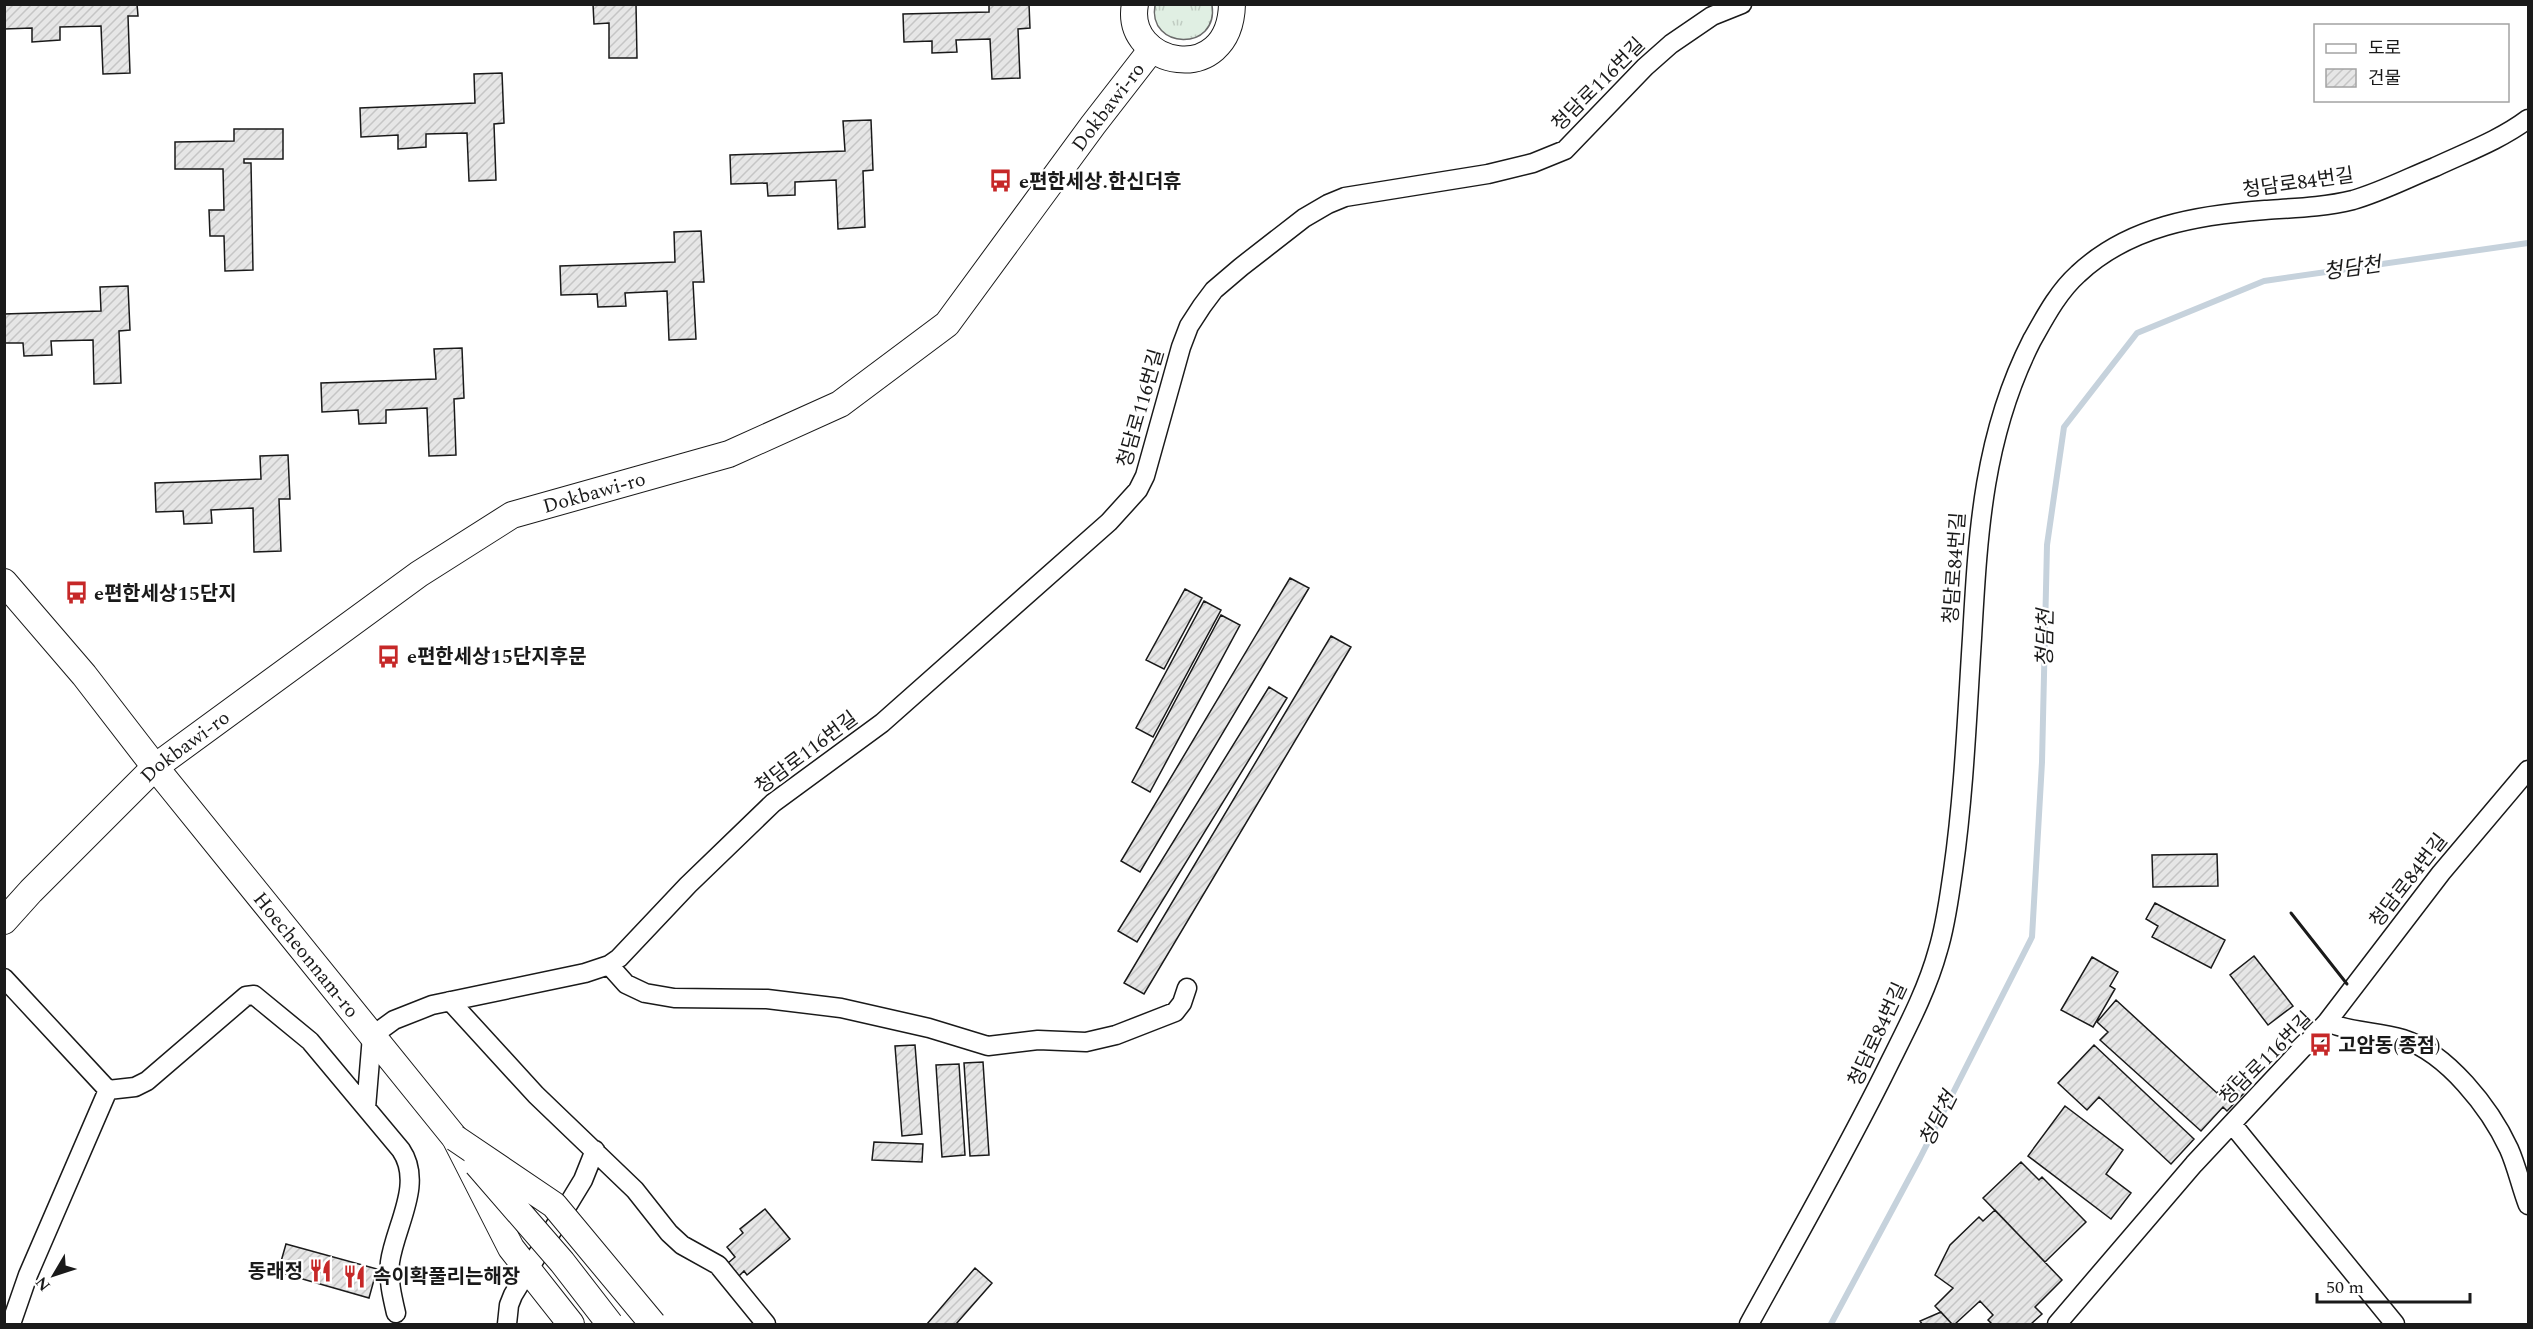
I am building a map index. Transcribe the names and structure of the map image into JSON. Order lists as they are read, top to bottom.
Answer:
{
  "streets": {
    "main road": ["Dokbawi-ro", "Hoecheonnam-ro"],
    "street": ["청담로116번길", "청담로84번길"]
  },
  "crossings": [
    ["청담로116번길", "청담로84번길"],
    ["청담로116번길", "Hoecheonnam-ro"],
    ["Dokbawi-ro", "Hoecheonnam-ro"]
  ],
  "water": ["청담천"],
  "places": {
    "bus stop": [
      "e편한세상.한신더휴",
      "e편한세상15단지",
      "e편한세상15단지후문",
      "고암동(종점)"
    ],
    "restaurant": ["동래정", "속이확풀리는해장"]
  },
  "legend": ["도로", "건물"],
  "scale_bar": "50 m",
  "north": "bottom left"
}
